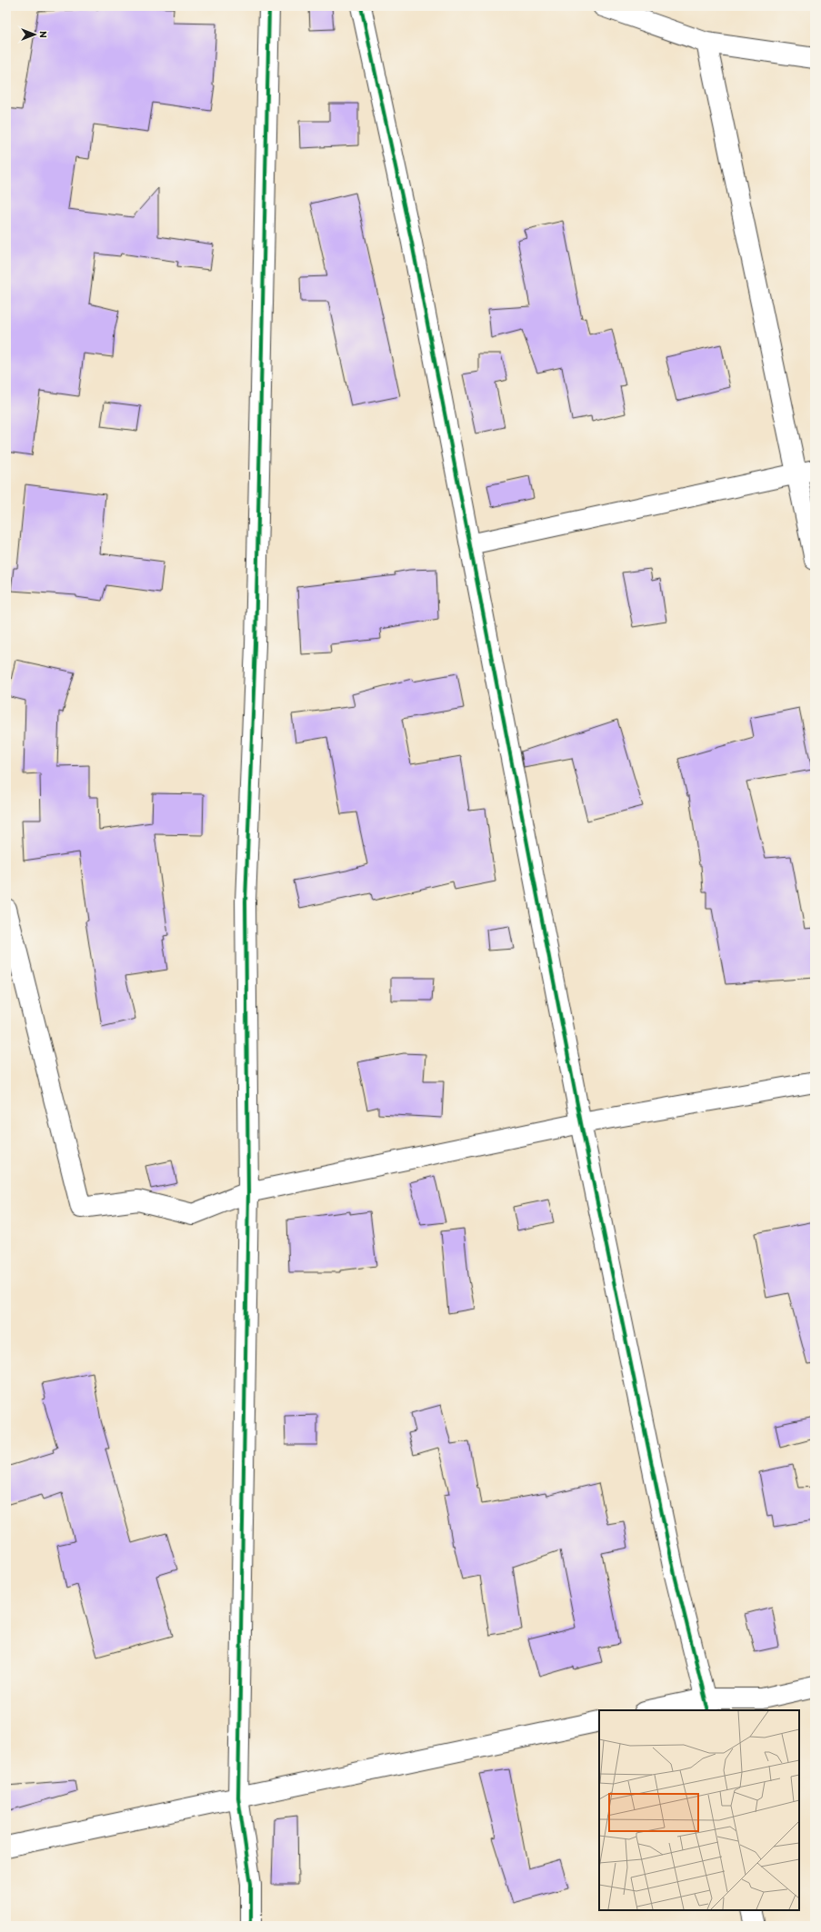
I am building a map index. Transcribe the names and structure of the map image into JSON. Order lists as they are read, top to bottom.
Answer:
{
  "north": "right"
}
